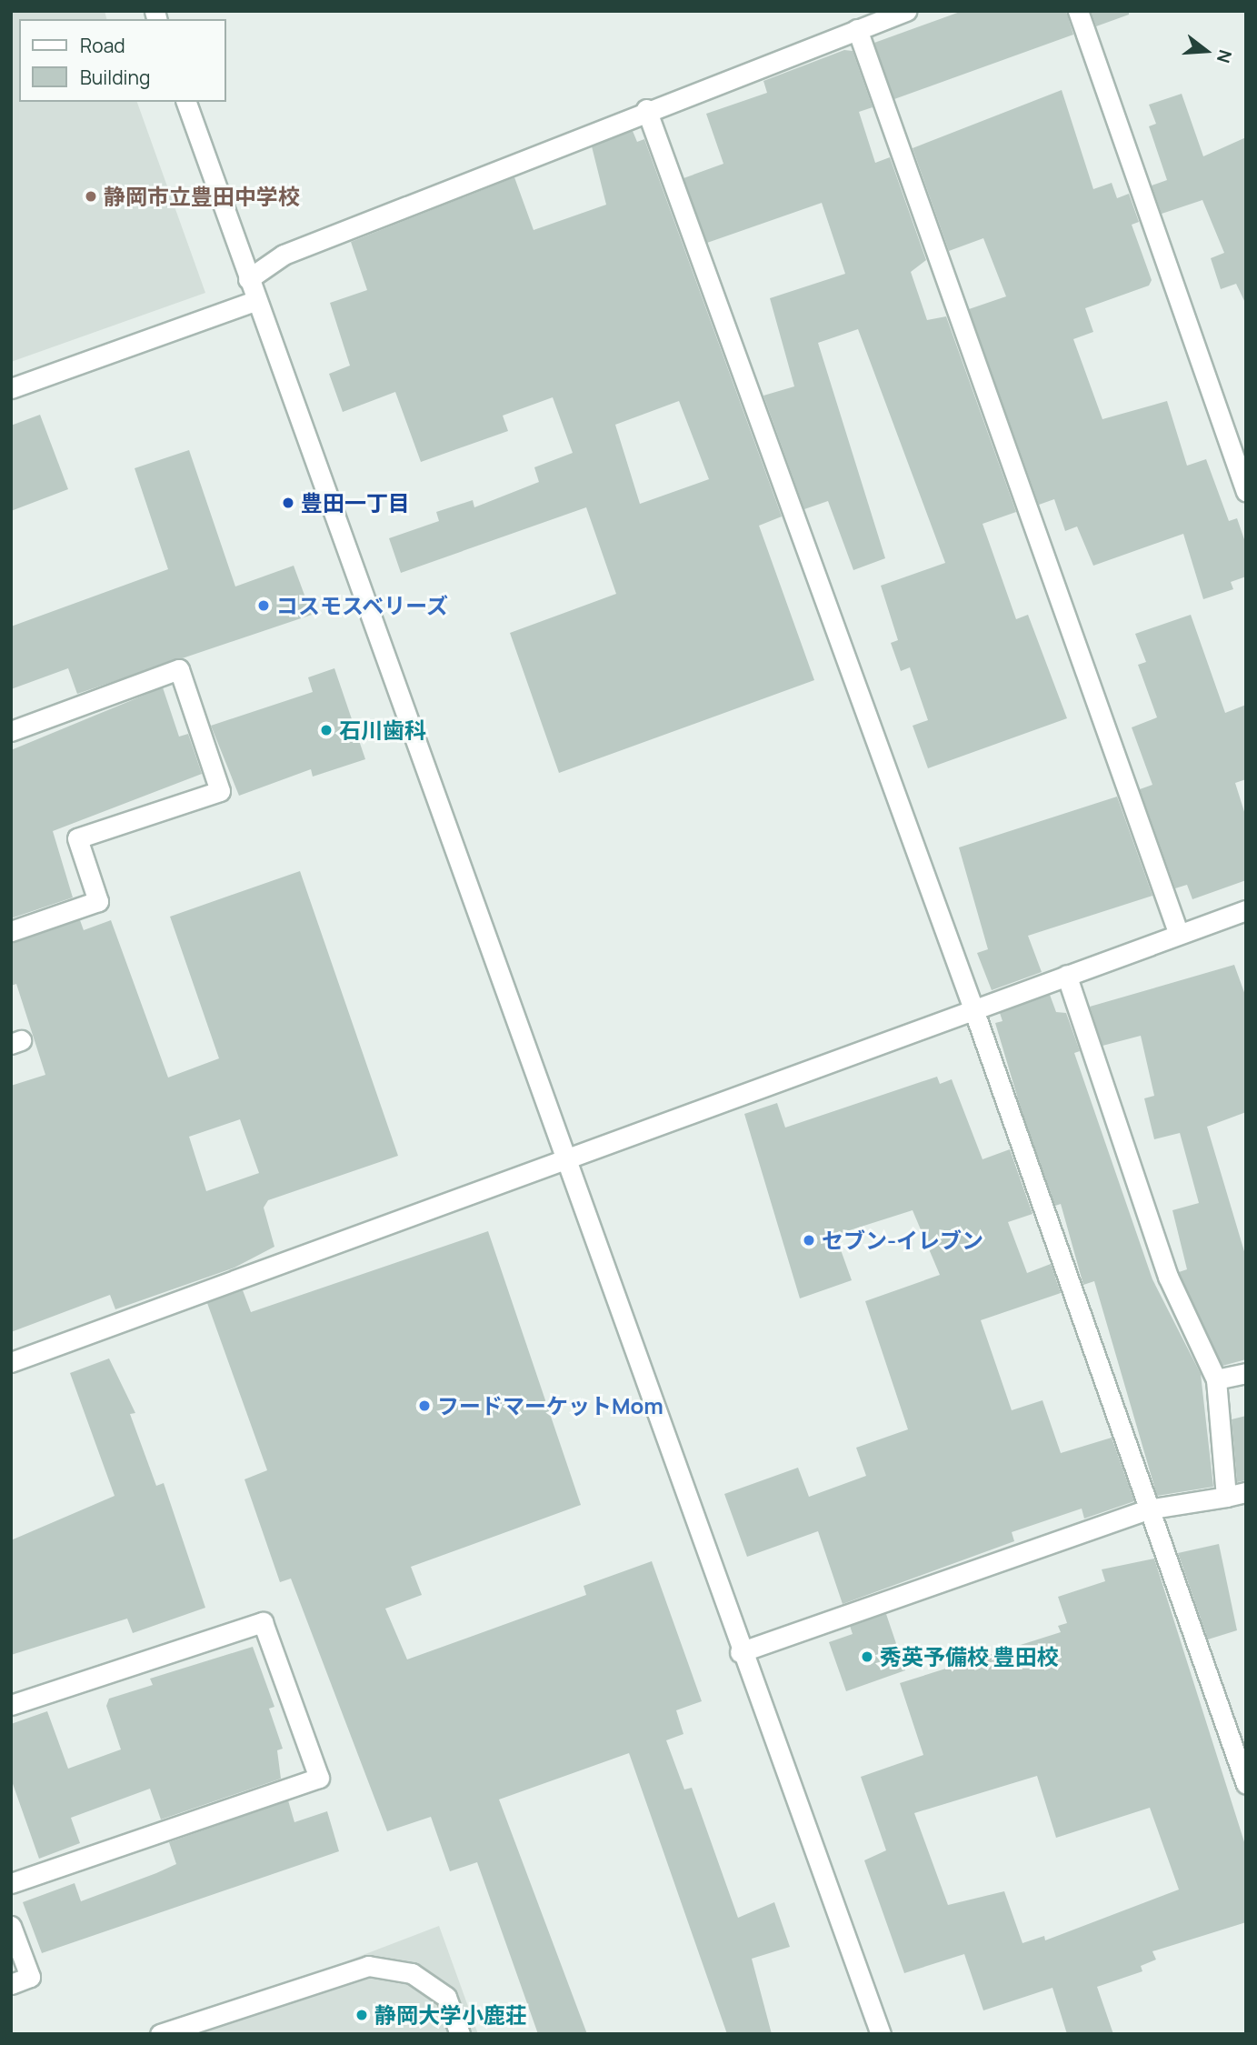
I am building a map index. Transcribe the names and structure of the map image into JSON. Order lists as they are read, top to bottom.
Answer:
{
  "places": [
    "静岡市立豊田中学校",
    "豊田一丁目",
    "コスモスベリーズ",
    "石川歯科",
    "セブン-イレブン",
    "フードマーケットMom",
    "秀英予備校 豊田校",
    "静岡大学小鹿荘"
  ],
  "legend": ["Road", "Building"],
  "north": "right"
}
